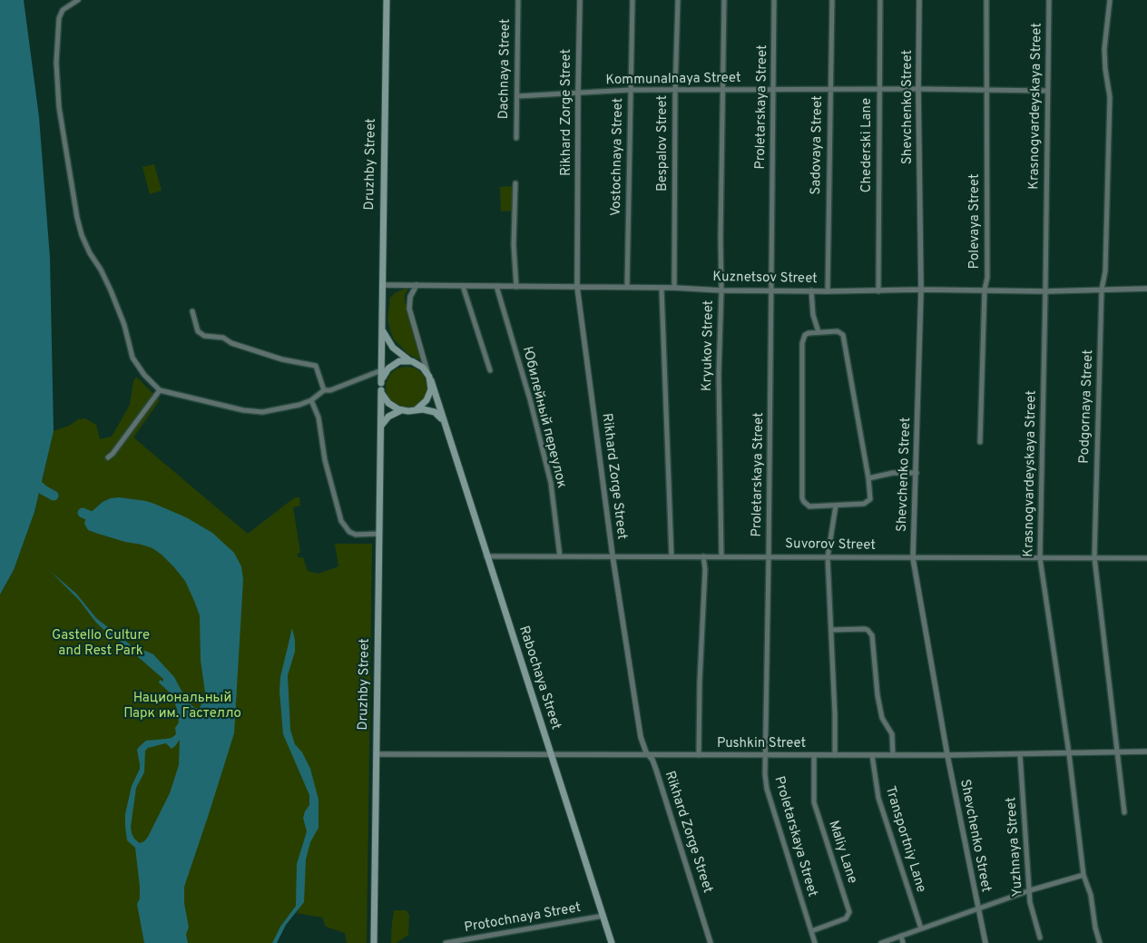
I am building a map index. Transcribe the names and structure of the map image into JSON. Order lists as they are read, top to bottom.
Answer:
{
  "streets": {
    "main road": ["Druzhby Street", "Rabochaya Street"],
    "street": [
      "Dachnaya Street",
      "Kommunalnaya Street",
      "Krasnogvardeyskaya Street",
      "Proletarskaya Street",
      "Shevchenko Street",
      "Rikhard Zorge Street",
      "Bespalov Street",
      "Sadovaya Street",
      "Chederski Lane",
      "Vostochnaya Street",
      "Polevaya Street",
      "Kuznetsov Street",
      "Kryukov Street",
      "Podgornaya Street",
      "Юбилейный переулок",
      "Suvorov Street",
      "Pushkin Street",
      "Transportniy Lane",
      "Yuzhnaya Street",
      "Maliy Lane",
      "Protochnaya Street"
    ]
  },
  "crossings": [
    ["Dachnaya Street", "Kommunalnaya Street"],
    ["Kommunalnaya Street", "Krasnogvardeyskaya Street"],
    ["Kommunalnaya Street", "Proletarskaya Street"],
    ["Kommunalnaya Street", "Shevchenko Street"],
    ["Kommunalnaya Street", "Rikhard Zorge Street"],
    ["Kommunalnaya Street", "Bespalov Street"],
    ["Kommunalnaya Street", "Sadovaya Street"],
    ["Kommunalnaya Street", "Chederski Lane"],
    ["Kommunalnaya Street", "Vostochnaya Street"],
    ["Kommunalnaya Street", "Polevaya Street"],
    ["Kommunalnaya Street", "Kryukov Street"],
    ["Krasnogvardeyskaya Street", "Kuznetsov Street"],
    ["Krasnogvardeyskaya Street", "Suvorov Street"],
    ["Krasnogvardeyskaya Street", "Pushkin Street"],
    ["Proletarskaya Street", "Kuznetsov Street"],
    ["Proletarskaya Street", "Suvorov Street"],
    ["Proletarskaya Street", "Pushkin Street"],
    ["Proletarskaya Street", "Maliy Lane"],
    ["Shevchenko Street", "Kuznetsov Street"],
    ["Shevchenko Street", "Suvorov Street"],
    ["Shevchenko Street", "Pushkin Street"],
    ["Rikhard Zorge Street", "Kuznetsov Street"],
    ["Rikhard Zorge Street", "Suvorov Street"],
    ["Rikhard Zorge Street", "Pushkin Street"],
    ["Bespalov Street", "Kuznetsov Street"],
    ["Sadovaya Street", "Kuznetsov Street"],
    ["Chederski Lane", "Kuznetsov Street"],
    ["Vostochnaya Street", "Kuznetsov Street"],
    ["Druzhby Street", "Kuznetsov Street"],
    ["Druzhby Street", "Rabochaya Street"],
    ["Druzhby Street", "Pushkin Street"],
    ["Polevaya Street", "Kuznetsov Street"],
    ["Kuznetsov Street", "Kryukov Street"],
    ["Kuznetsov Street", "Podgornaya Street"],
    ["Kuznetsov Street", "Юбилейный переулок"],
    ["Kryukov Street", "Suvorov Street"],
    ["Podgornaya Street", "Suvorov Street"],
    ["Podgornaya Street", "Pushkin Street"],
    ["Юбилейный переулок", "Suvorov Street"],
    ["Suvorov Street", "Rabochaya Street"],
    ["Rabochaya Street", "Pushkin Street"],
    ["Rabochaya Street", "Protochnaya Street"],
    ["Pushkin Street", "Transportniy Lane"],
    ["Pushkin Street", "Yuzhnaya Street"],
    ["Pushkin Street", "Maliy Lane"]
  ],
  "parks": ["Gastello Culture and Rest Park", "Национальный Парк им. Гастелло"]
}
